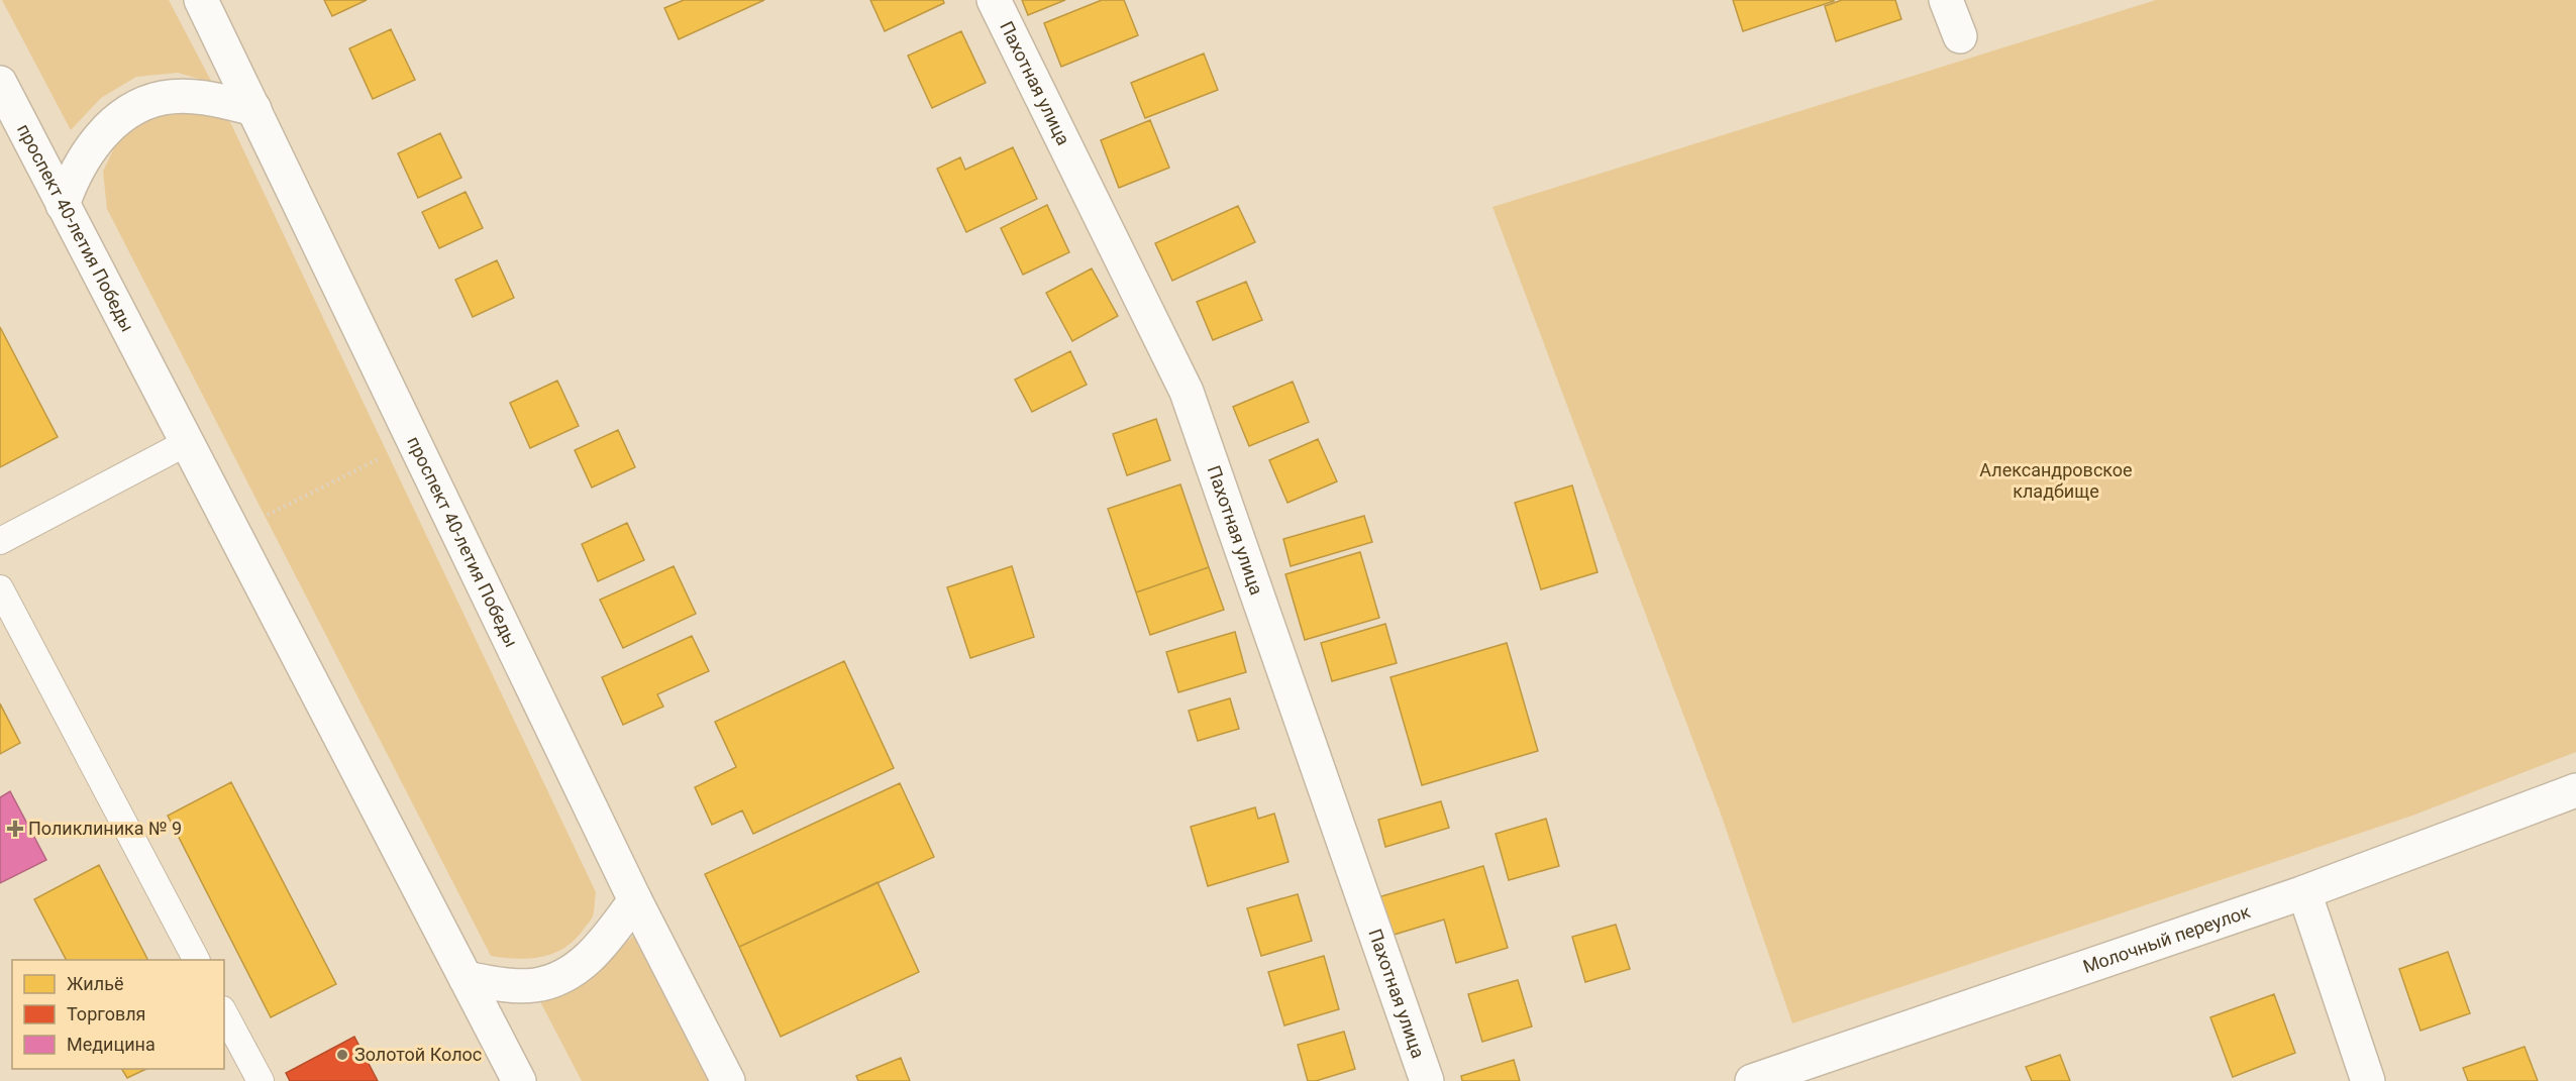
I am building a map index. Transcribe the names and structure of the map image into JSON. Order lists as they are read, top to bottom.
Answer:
{
  "streets": {
    "main road": ["Пахотная улица", "проспект 40-летия Победы", "Молочный переулок"]
  },
  "parks": ["Александровское кладбище"],
  "places": {
    "health": ["Поликлиника № 9"],
    "other": ["Золотой Колос"]
  },
  "legend": ["Жильё", "Торговля", "Медицина"]
}
